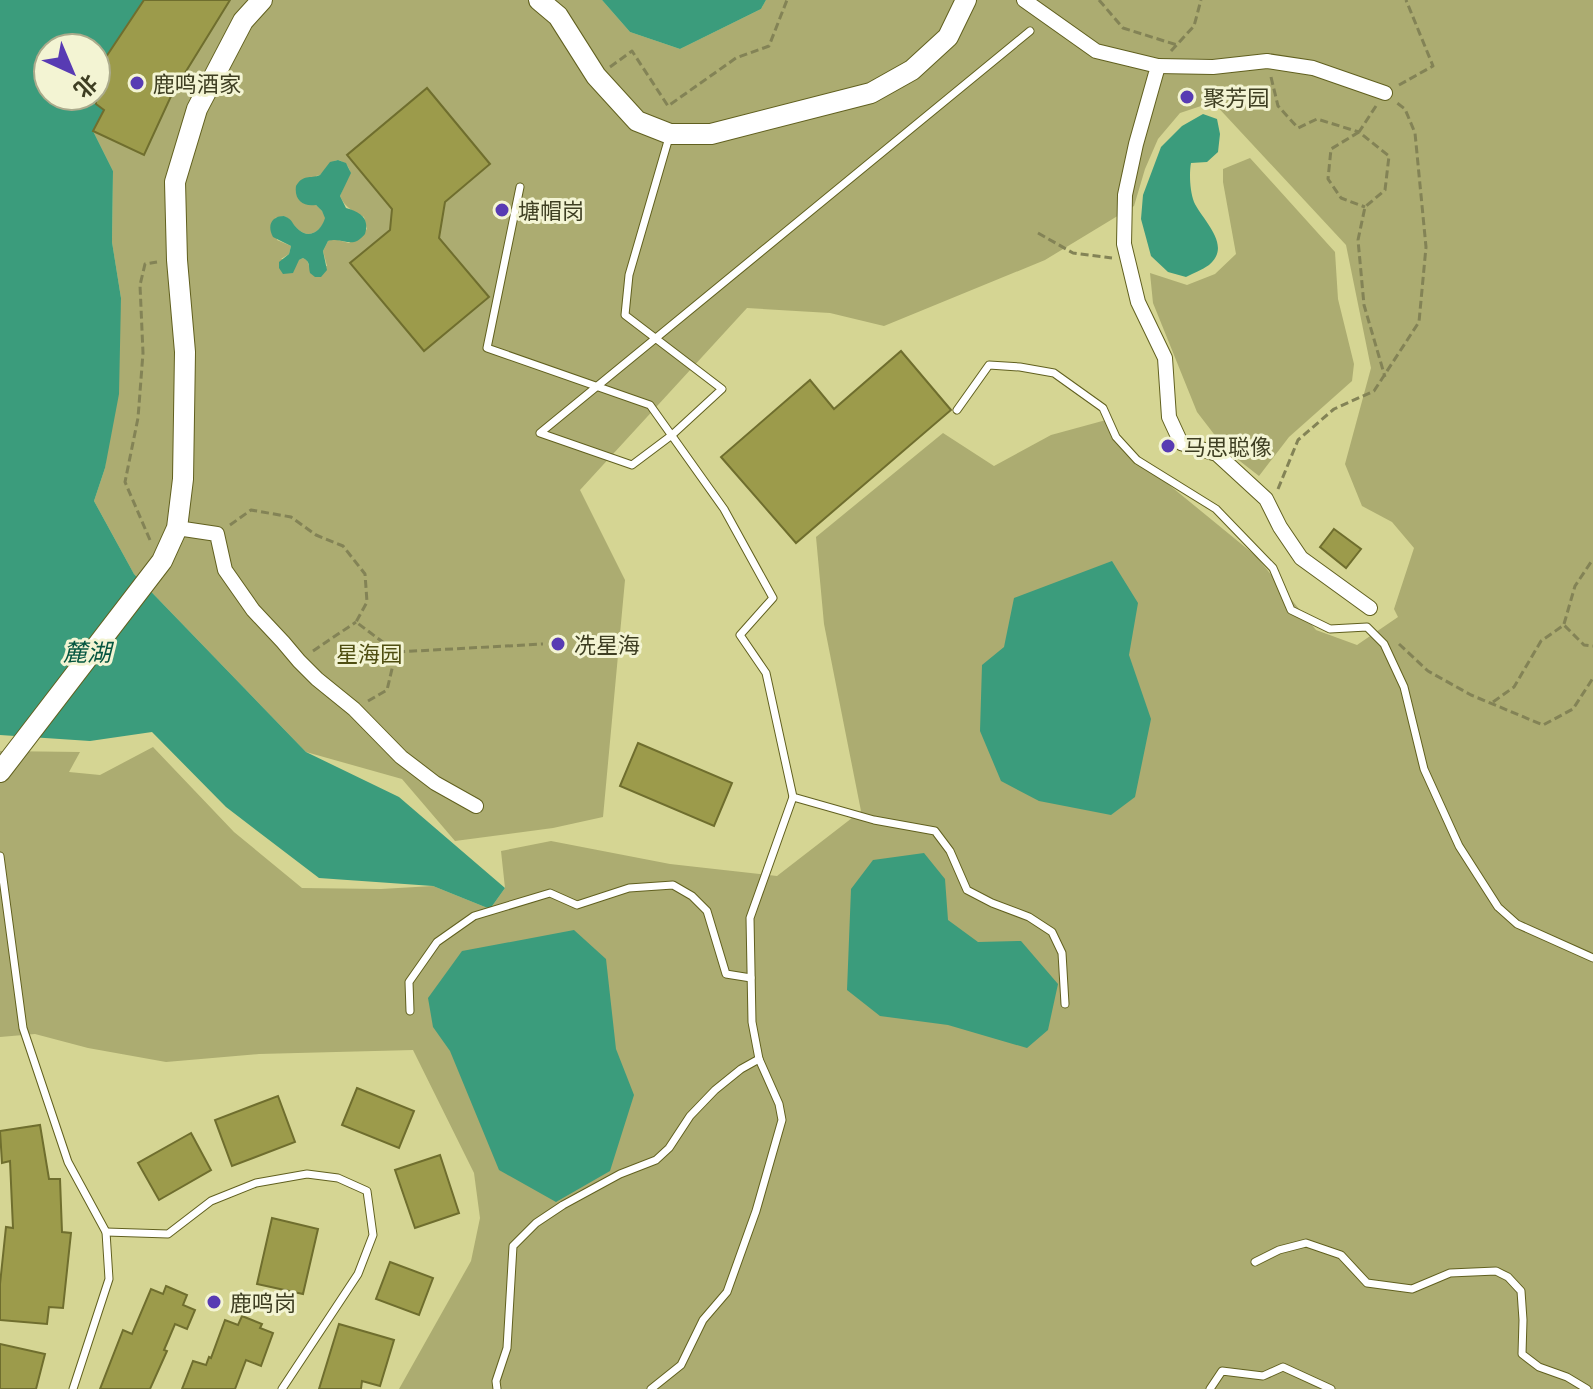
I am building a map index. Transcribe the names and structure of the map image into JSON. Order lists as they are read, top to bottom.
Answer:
{
  "water": ["麓湖"],
  "parks": ["星海园"],
  "places": [
    "鹿鸣酒家",
    "聚芳园",
    "塘帽岗",
    "马思聪像",
    "冼星海",
    "鹿鸣岗"
  ],
  "north": "bottom right"
}
